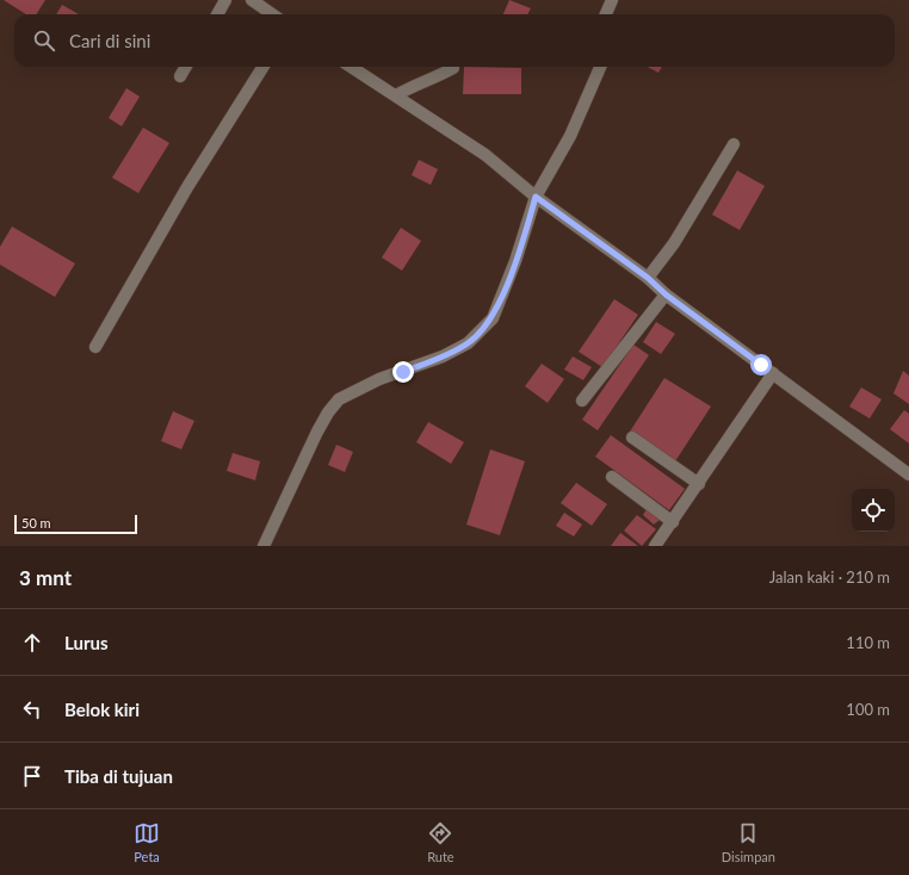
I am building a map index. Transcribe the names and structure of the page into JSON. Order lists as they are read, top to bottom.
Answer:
{
  "scale_bar": "50 m",
  "page": {
    "search": "Cari di sini",
    "scale": "50 m",
    "heading": ["3 mnt", "Jalan kaki · 210 m"],
    "list": [
      ["Lurus", "110 m"],
      ["Belok kiri", "100 m"],
      "Tiba di tujuan"
    ],
    "nav": ["Peta", "Rute", "Disimpan"]
  }
}
